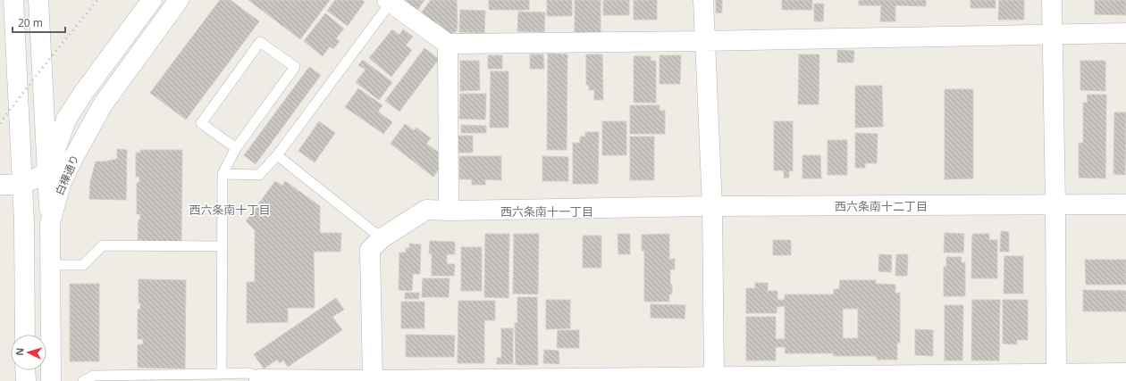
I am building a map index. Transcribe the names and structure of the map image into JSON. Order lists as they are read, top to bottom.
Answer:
{
  "streets": {
    "street": ["白樺通り"]
  },
  "districts": ["西六条南十二丁目", "西六条南十丁目", "西六条南十一丁目"],
  "scale_bar": "20 m",
  "north": "left"
}
